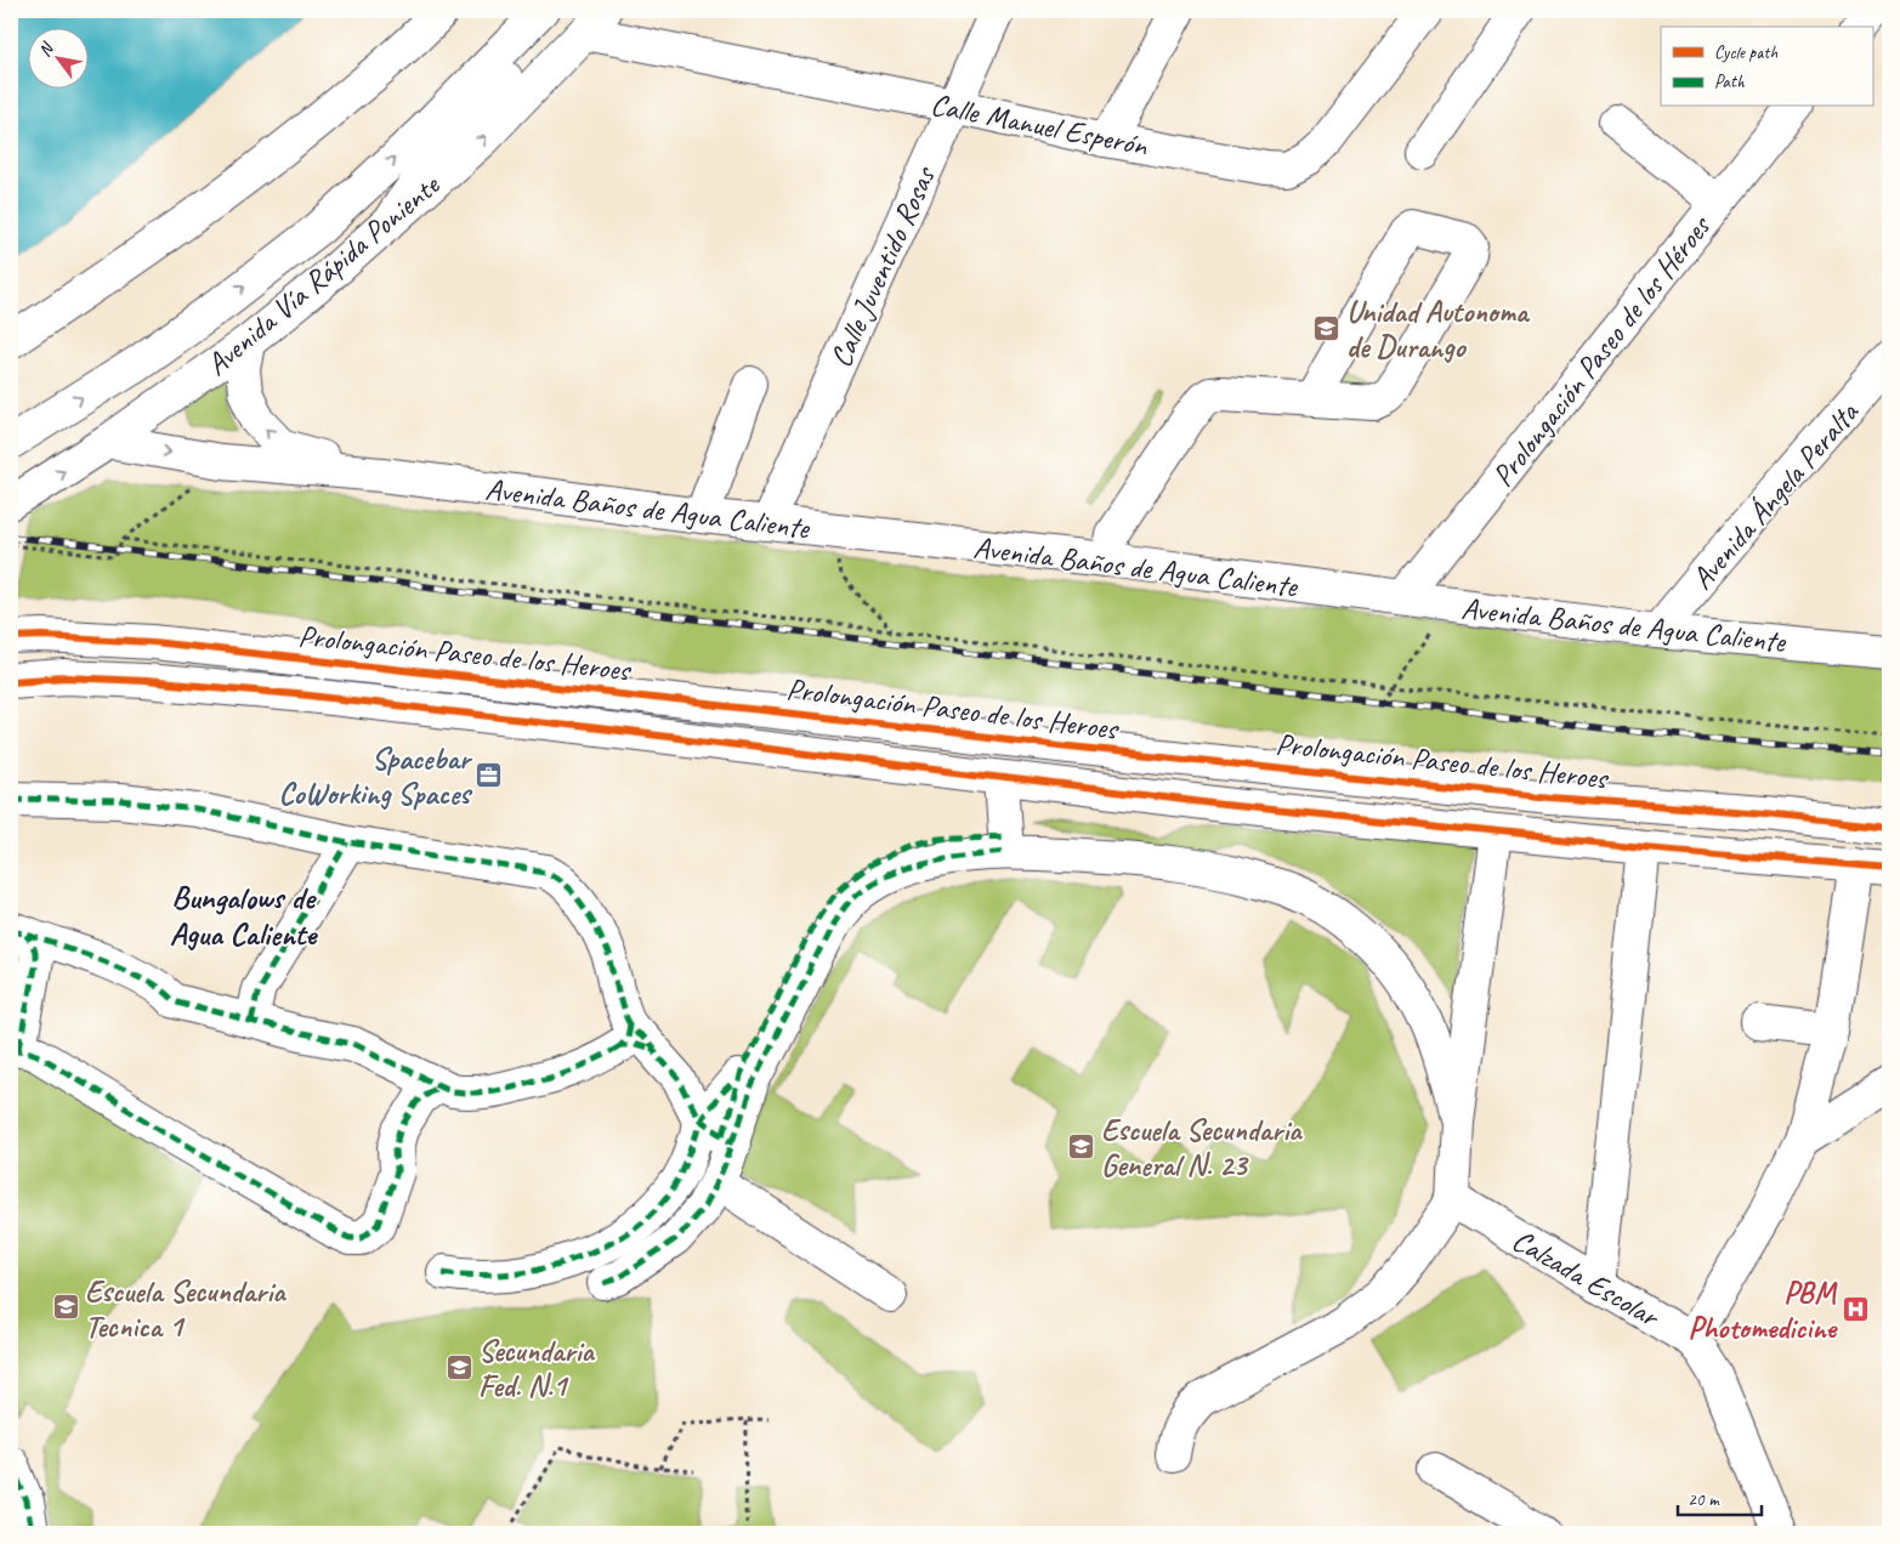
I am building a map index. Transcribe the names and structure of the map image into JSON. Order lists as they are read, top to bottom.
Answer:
{
  "streets": {
    "main road": [
      "Calle Manuel Esperón",
      "Calle Juventido Rosas",
      "Avenida Vía Rápida Poniente",
      "Prolongación Paseo de los Héroes",
      "Avenida Ángela Peralta",
      "Avenida Baños de Agua Caliente",
      "Prolongación Paseo de los Heroes",
      "Calzada Escolar"
    ]
  },
  "crossings": [
    ["Calle Manuel Esperón", "Calle Juventido Rosas"],
    ["Calle Manuel Esperón", "Avenida Vía Rápida Poniente"],
    ["Calle Juventido Rosas", "Avenida Baños de Agua Caliente"],
    ["Avenida Vía Rápida Poniente", "Avenida Baños de Agua Caliente"],
    ["Prolongación Paseo de los Héroes", "Avenida Baños de Agua Caliente"],
    ["Avenida Ángela Peralta", "Avenida Baños de Agua Caliente"]
  ],
  "districts": ["Bungalows de Agua Caliente"],
  "places": {
    "school or university": [
      "Unidad Autonoma de Durango",
      "Escuela Secundaria General N. 23",
      "Escuela Secundaria Tecnica 1",
      "Secundaria Fed. N.1"
    ],
    "office": ["Spacebar CoWorking Spaces"],
    "hospital": ["PBM Photomedicine"]
  },
  "legend": ["Cycle path", "Path"],
  "scale_bar": "20 m",
  "north": "top left"
}
